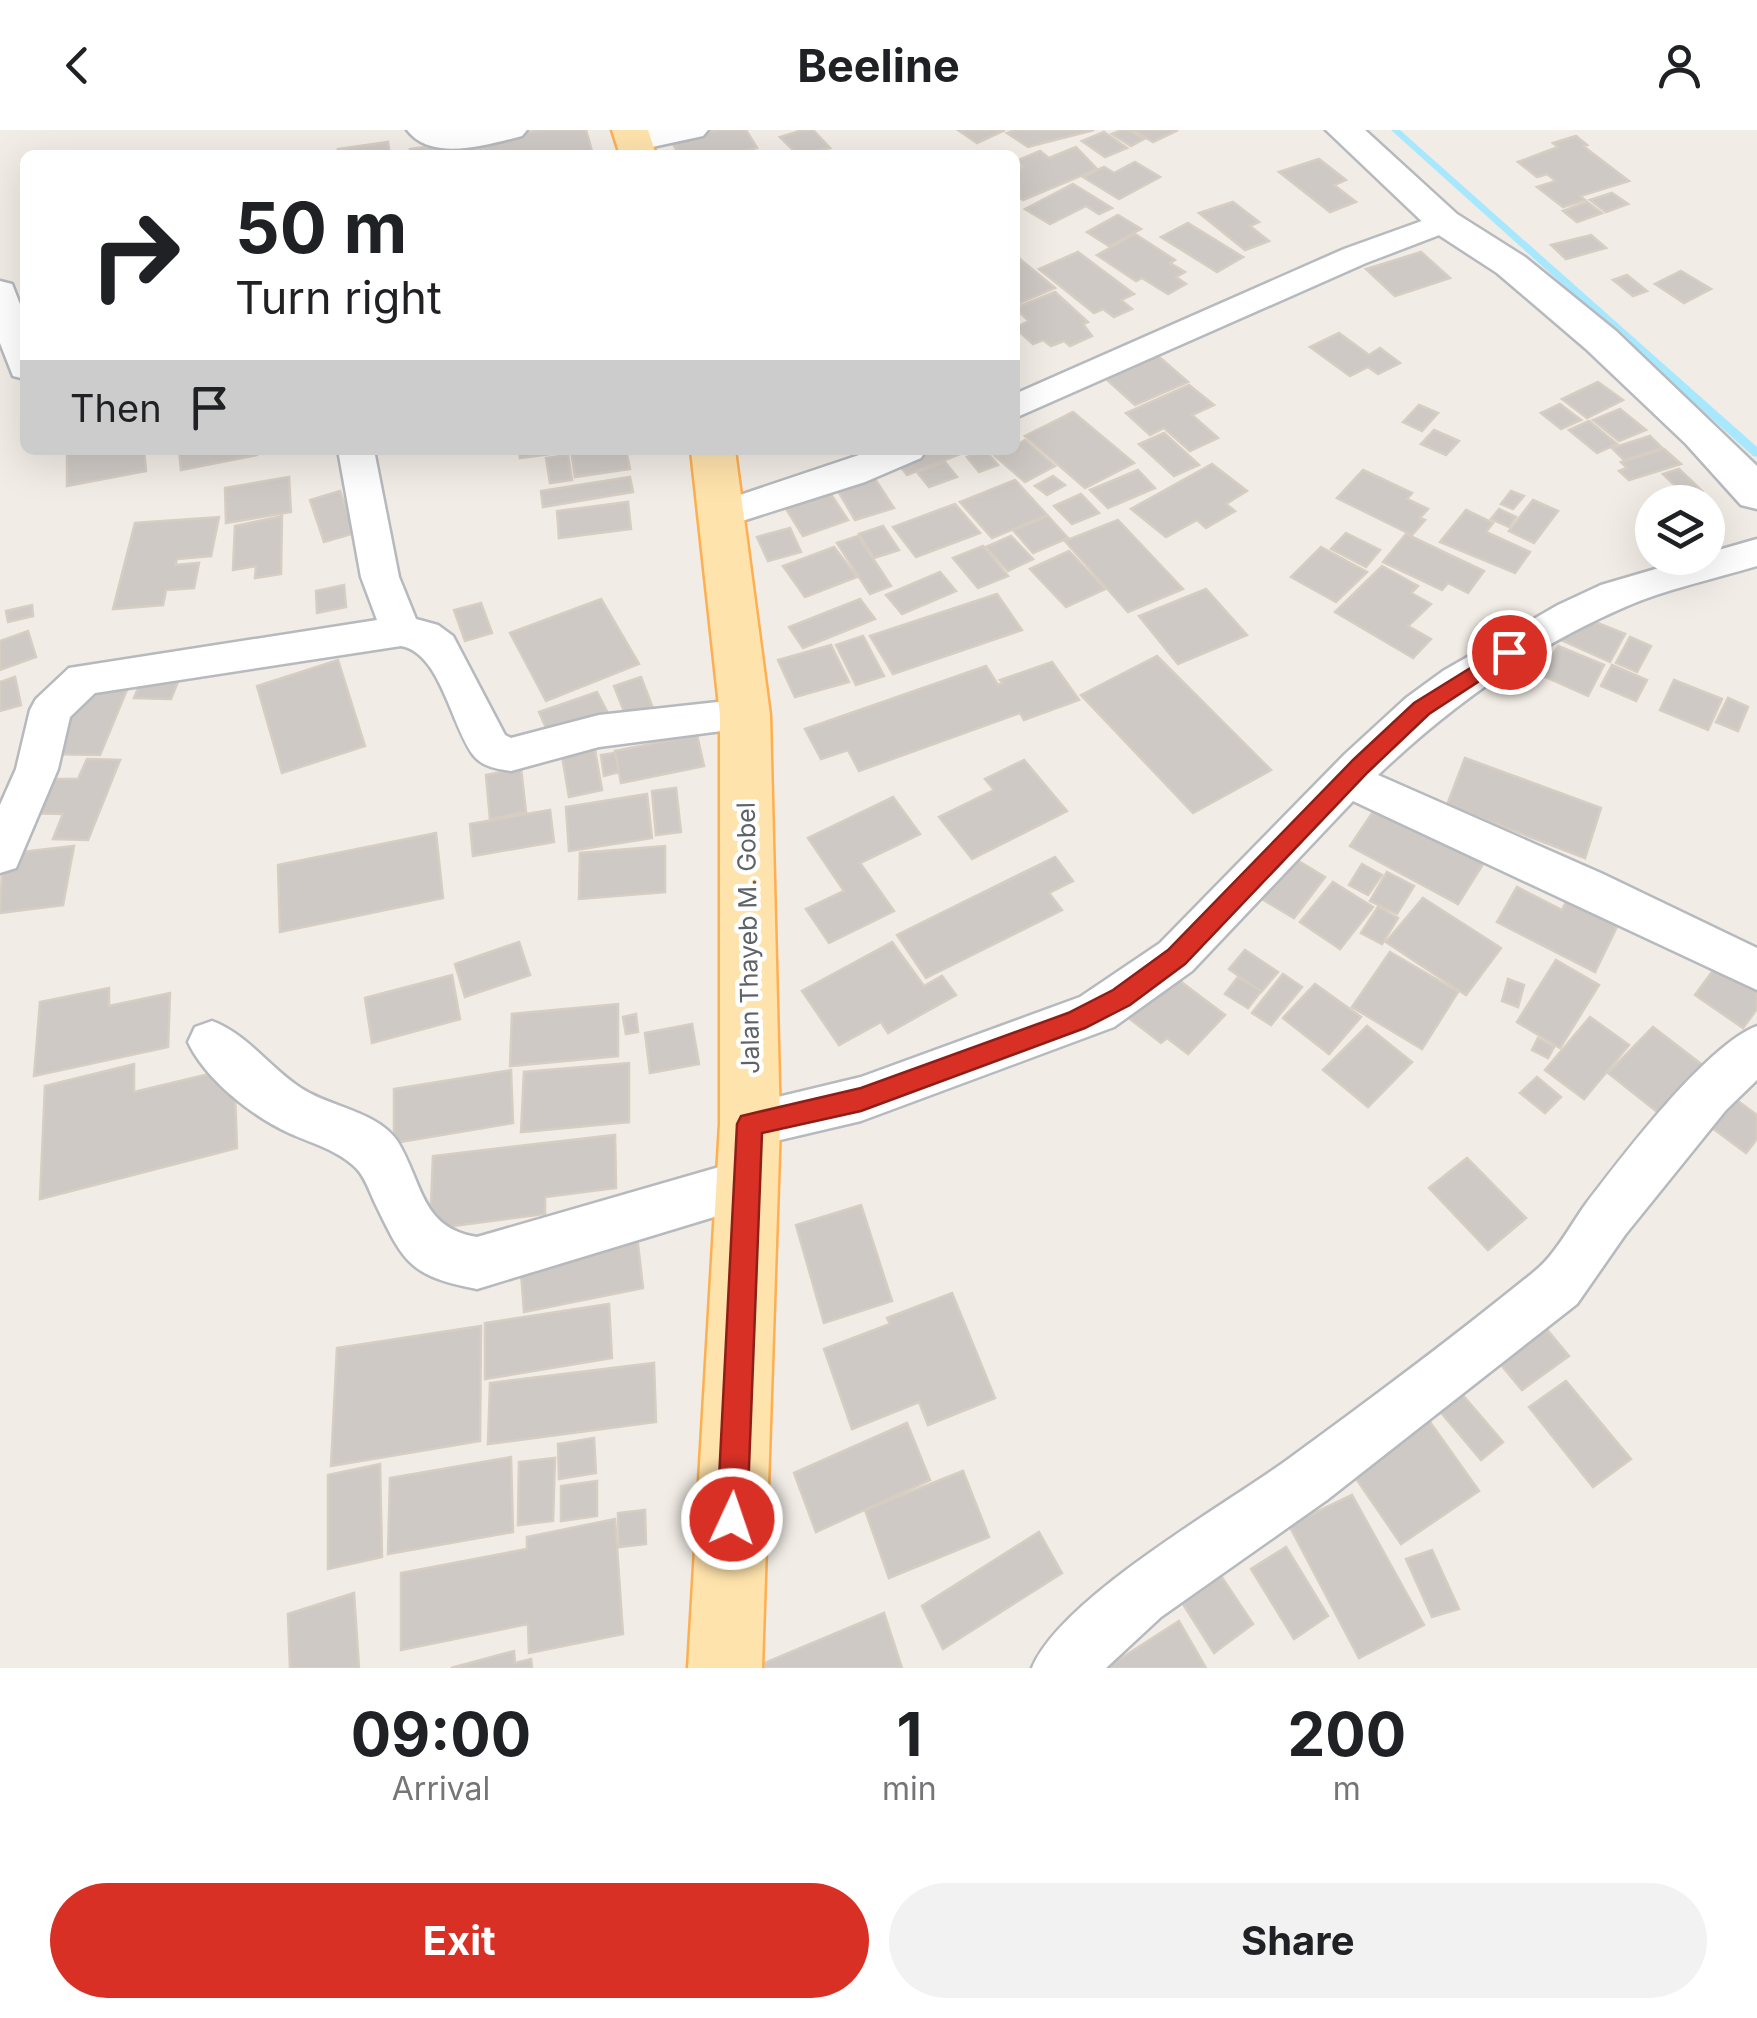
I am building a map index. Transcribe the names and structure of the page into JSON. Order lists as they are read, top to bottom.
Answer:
{
  "streets": {
    "main road": ["Jalan Thayeb M. Gobel"]
  },
  "page": {
    "header": "Beeline",
    "turn": ["50 m", "Turn right"],
    "then": "Then",
    "eta": [
      "09:00",
      "Arrival",
      "1",
      "min",
      "200",
      "m"
    ],
    "buttons": ["Exit", "Share"]
  }
}
